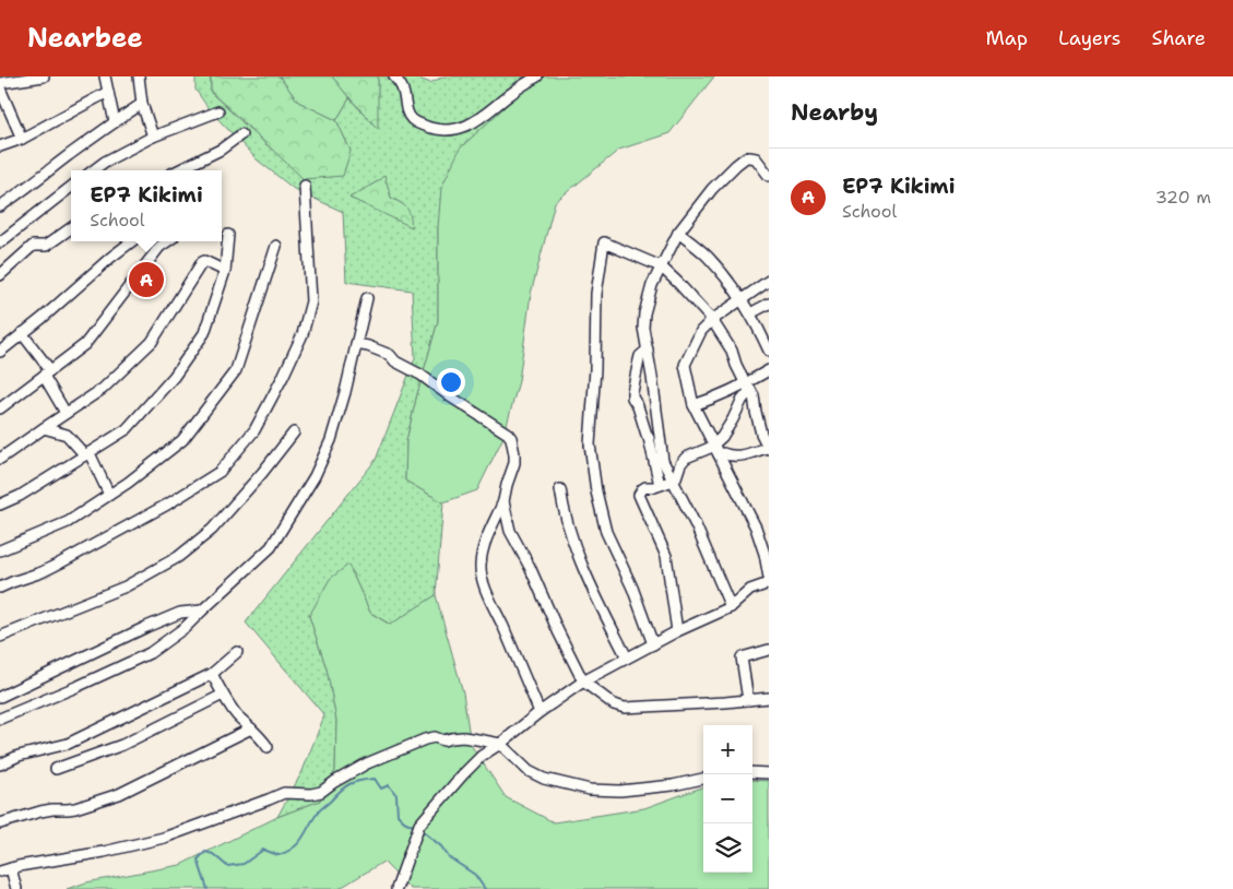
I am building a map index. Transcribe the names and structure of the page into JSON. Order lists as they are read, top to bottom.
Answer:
{
  "page": {
    "header": "Nearbee",
    "nav": ["Map", "Layers", "Share"],
    "heading": "Nearby",
    "list": [
      {
        "mark": "A",
        "name": "EP7 Kikimi",
        "note": "School",
        "value": "320 m"
      }
    ],
    "popup": ["EP7 Kikimi", "School"],
    "pins": "A",
    "map_buttons": ["+", "−"]
  }
}
